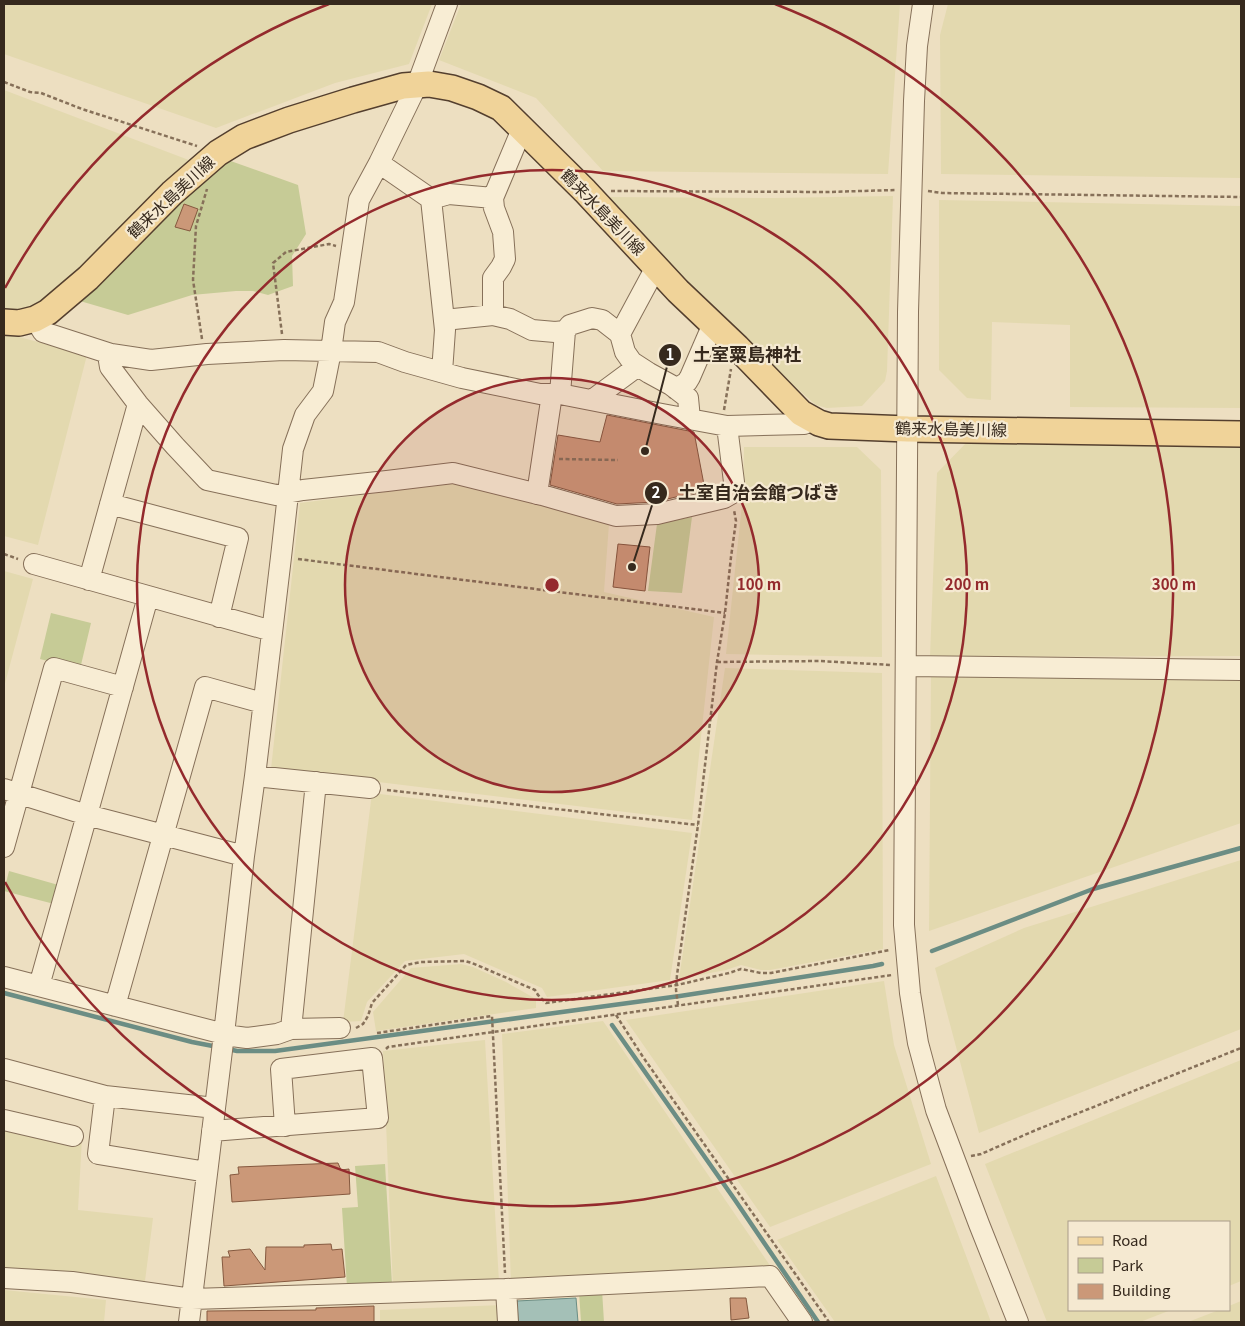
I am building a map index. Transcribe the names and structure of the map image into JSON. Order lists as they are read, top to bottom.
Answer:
{
  "streets": {
    "main road": ["鶴来水島美川線"]
  },
  "places": ["土室粟島神社", "土室自治会館つばき"],
  "legend": ["Road", "Park", "Building"],
  "rings": ["100 m", "200 m", "300 m"]
}
